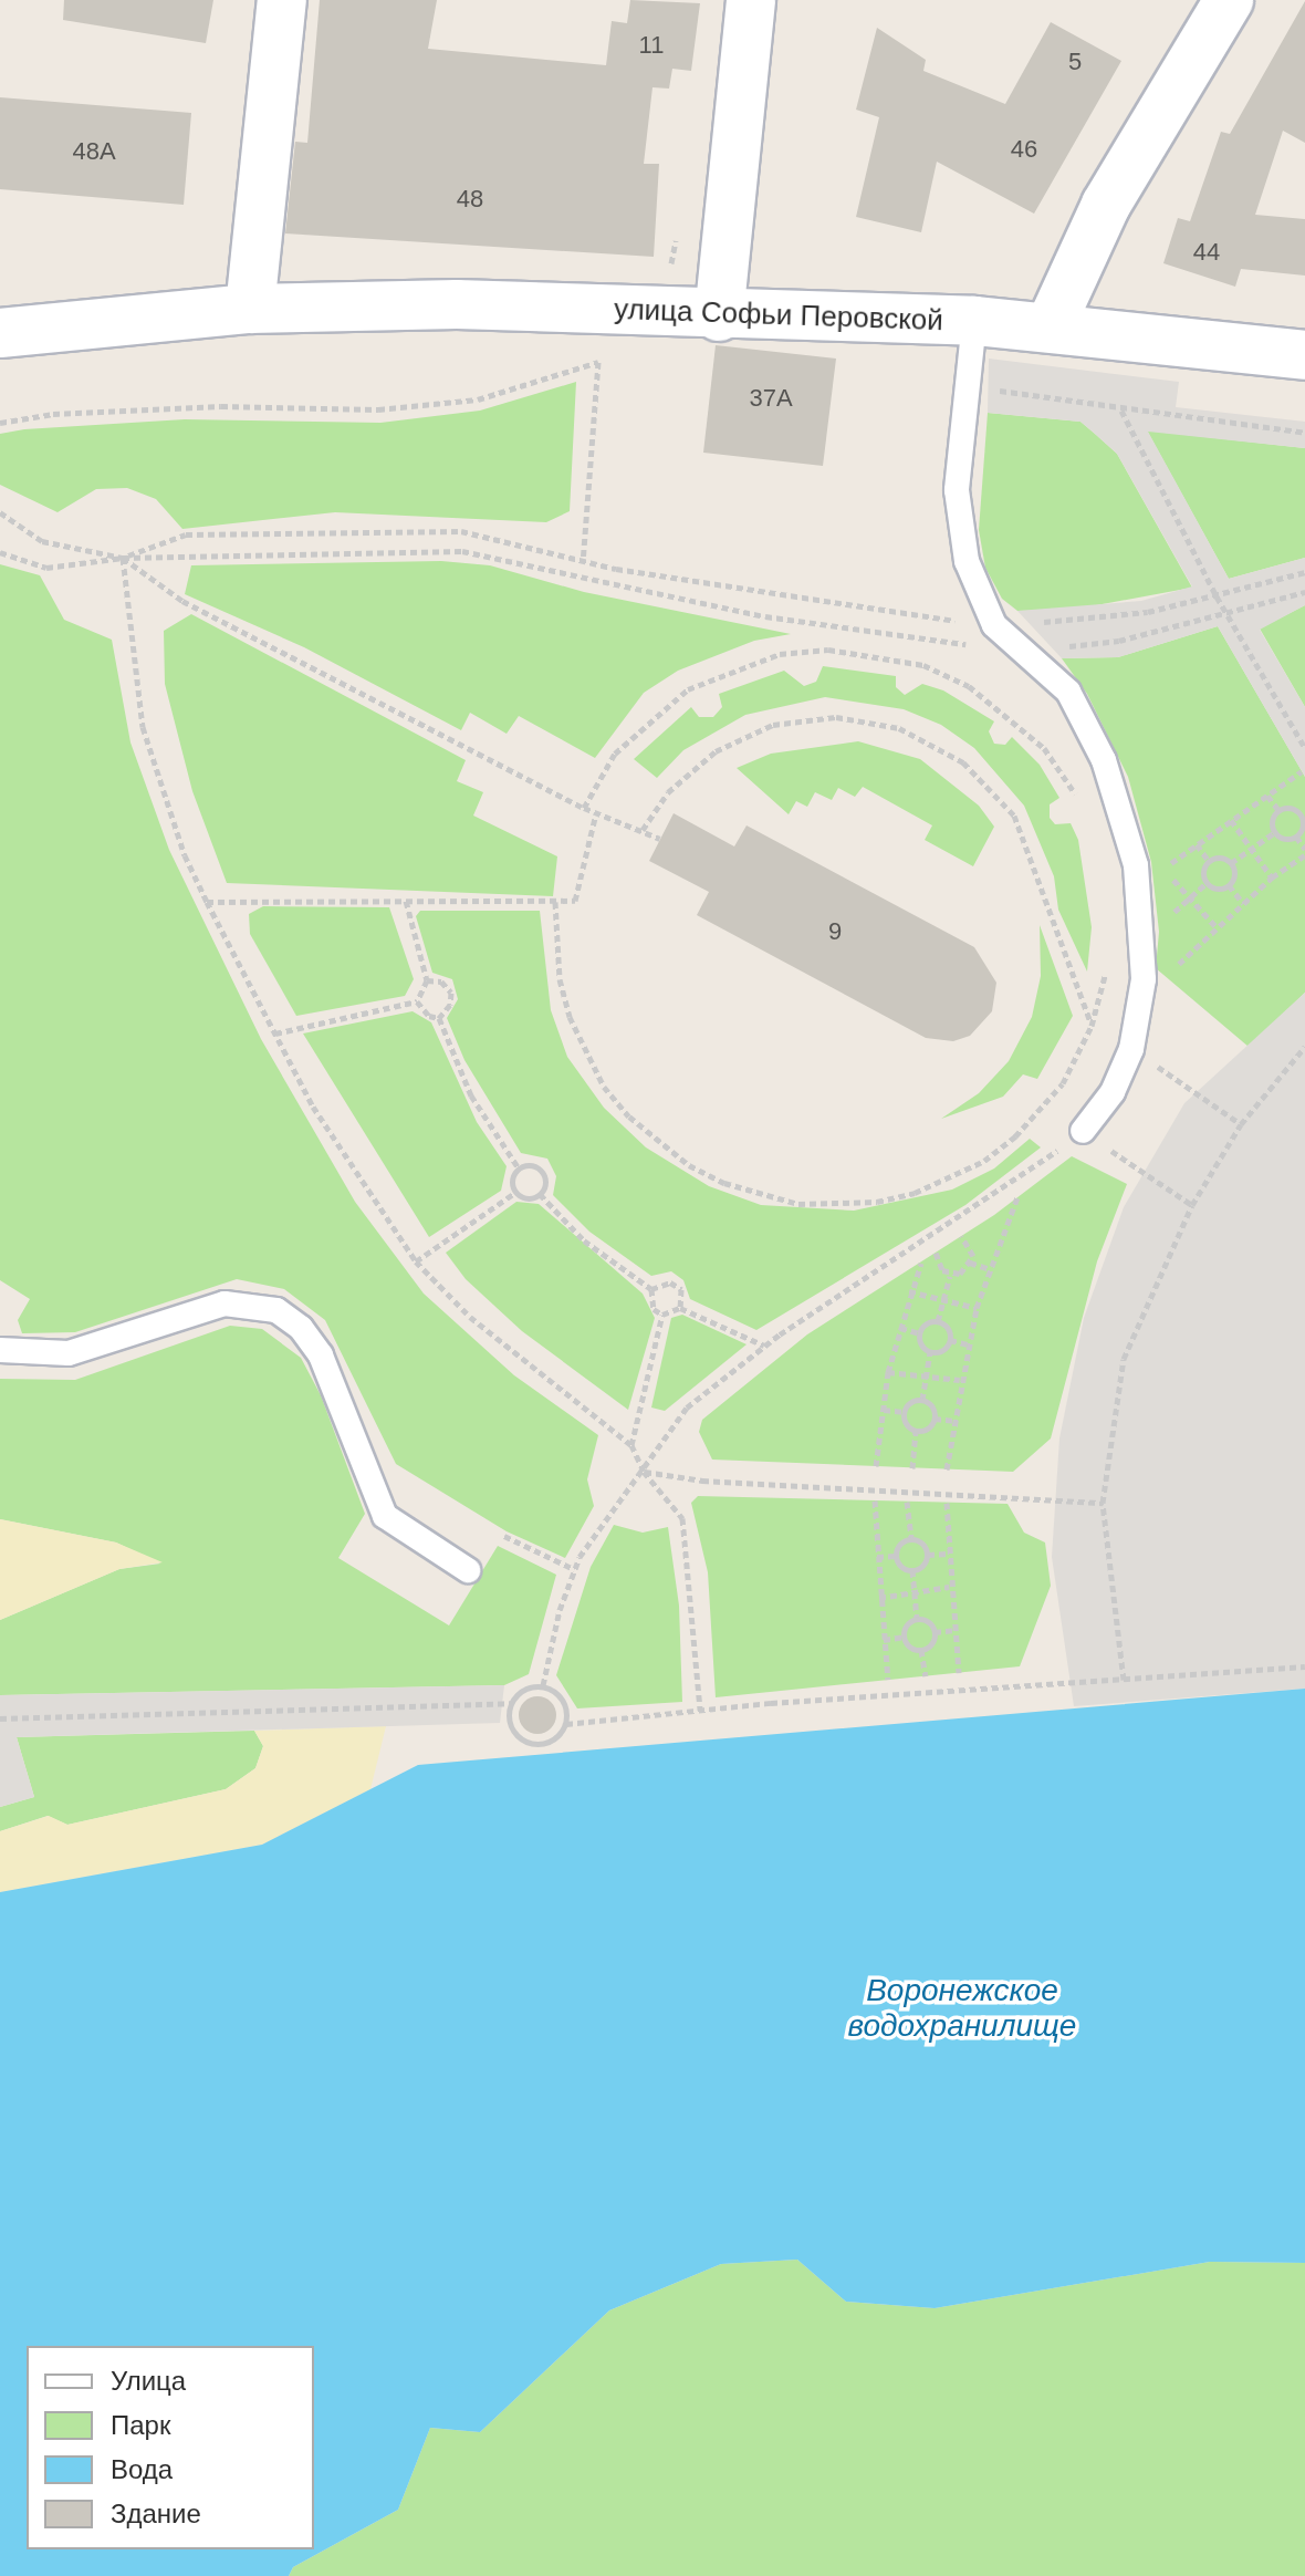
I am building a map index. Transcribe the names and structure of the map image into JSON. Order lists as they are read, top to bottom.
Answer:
{
  "streets": {
    "main road": ["улица Софьи Перовской"]
  },
  "water": ["Воронежское водохранилище"],
  "house_numbers": [
    "11",
    "5",
    "46",
    "48А",
    "48",
    "44",
    "37А",
    "9"
  ],
  "legend": [
    "Улица",
    "Парк",
    "Вода",
    "Здание"
  ]
}
